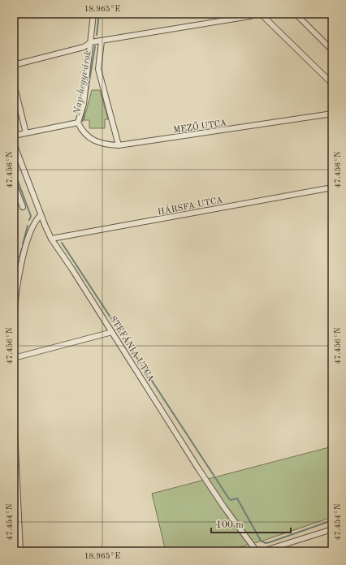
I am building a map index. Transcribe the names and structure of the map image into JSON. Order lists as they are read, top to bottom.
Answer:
{
  "streets": {
    "street": ["MEZŐ UTCA", "HÁRSFA UTCA", "STEFÁNIA UTCA"]
  },
  "crossings": [
    ["HÁRSFA UTCA", "STEFÁNIA UTCA"]
  ],
  "water": ["Nap-hegyi árok"],
  "scale_bar": "100 m",
  "coordinates": [
    "18.965°E",
    "47.458°N",
    "47.456°N",
    "47.454°N"
  ]
}
